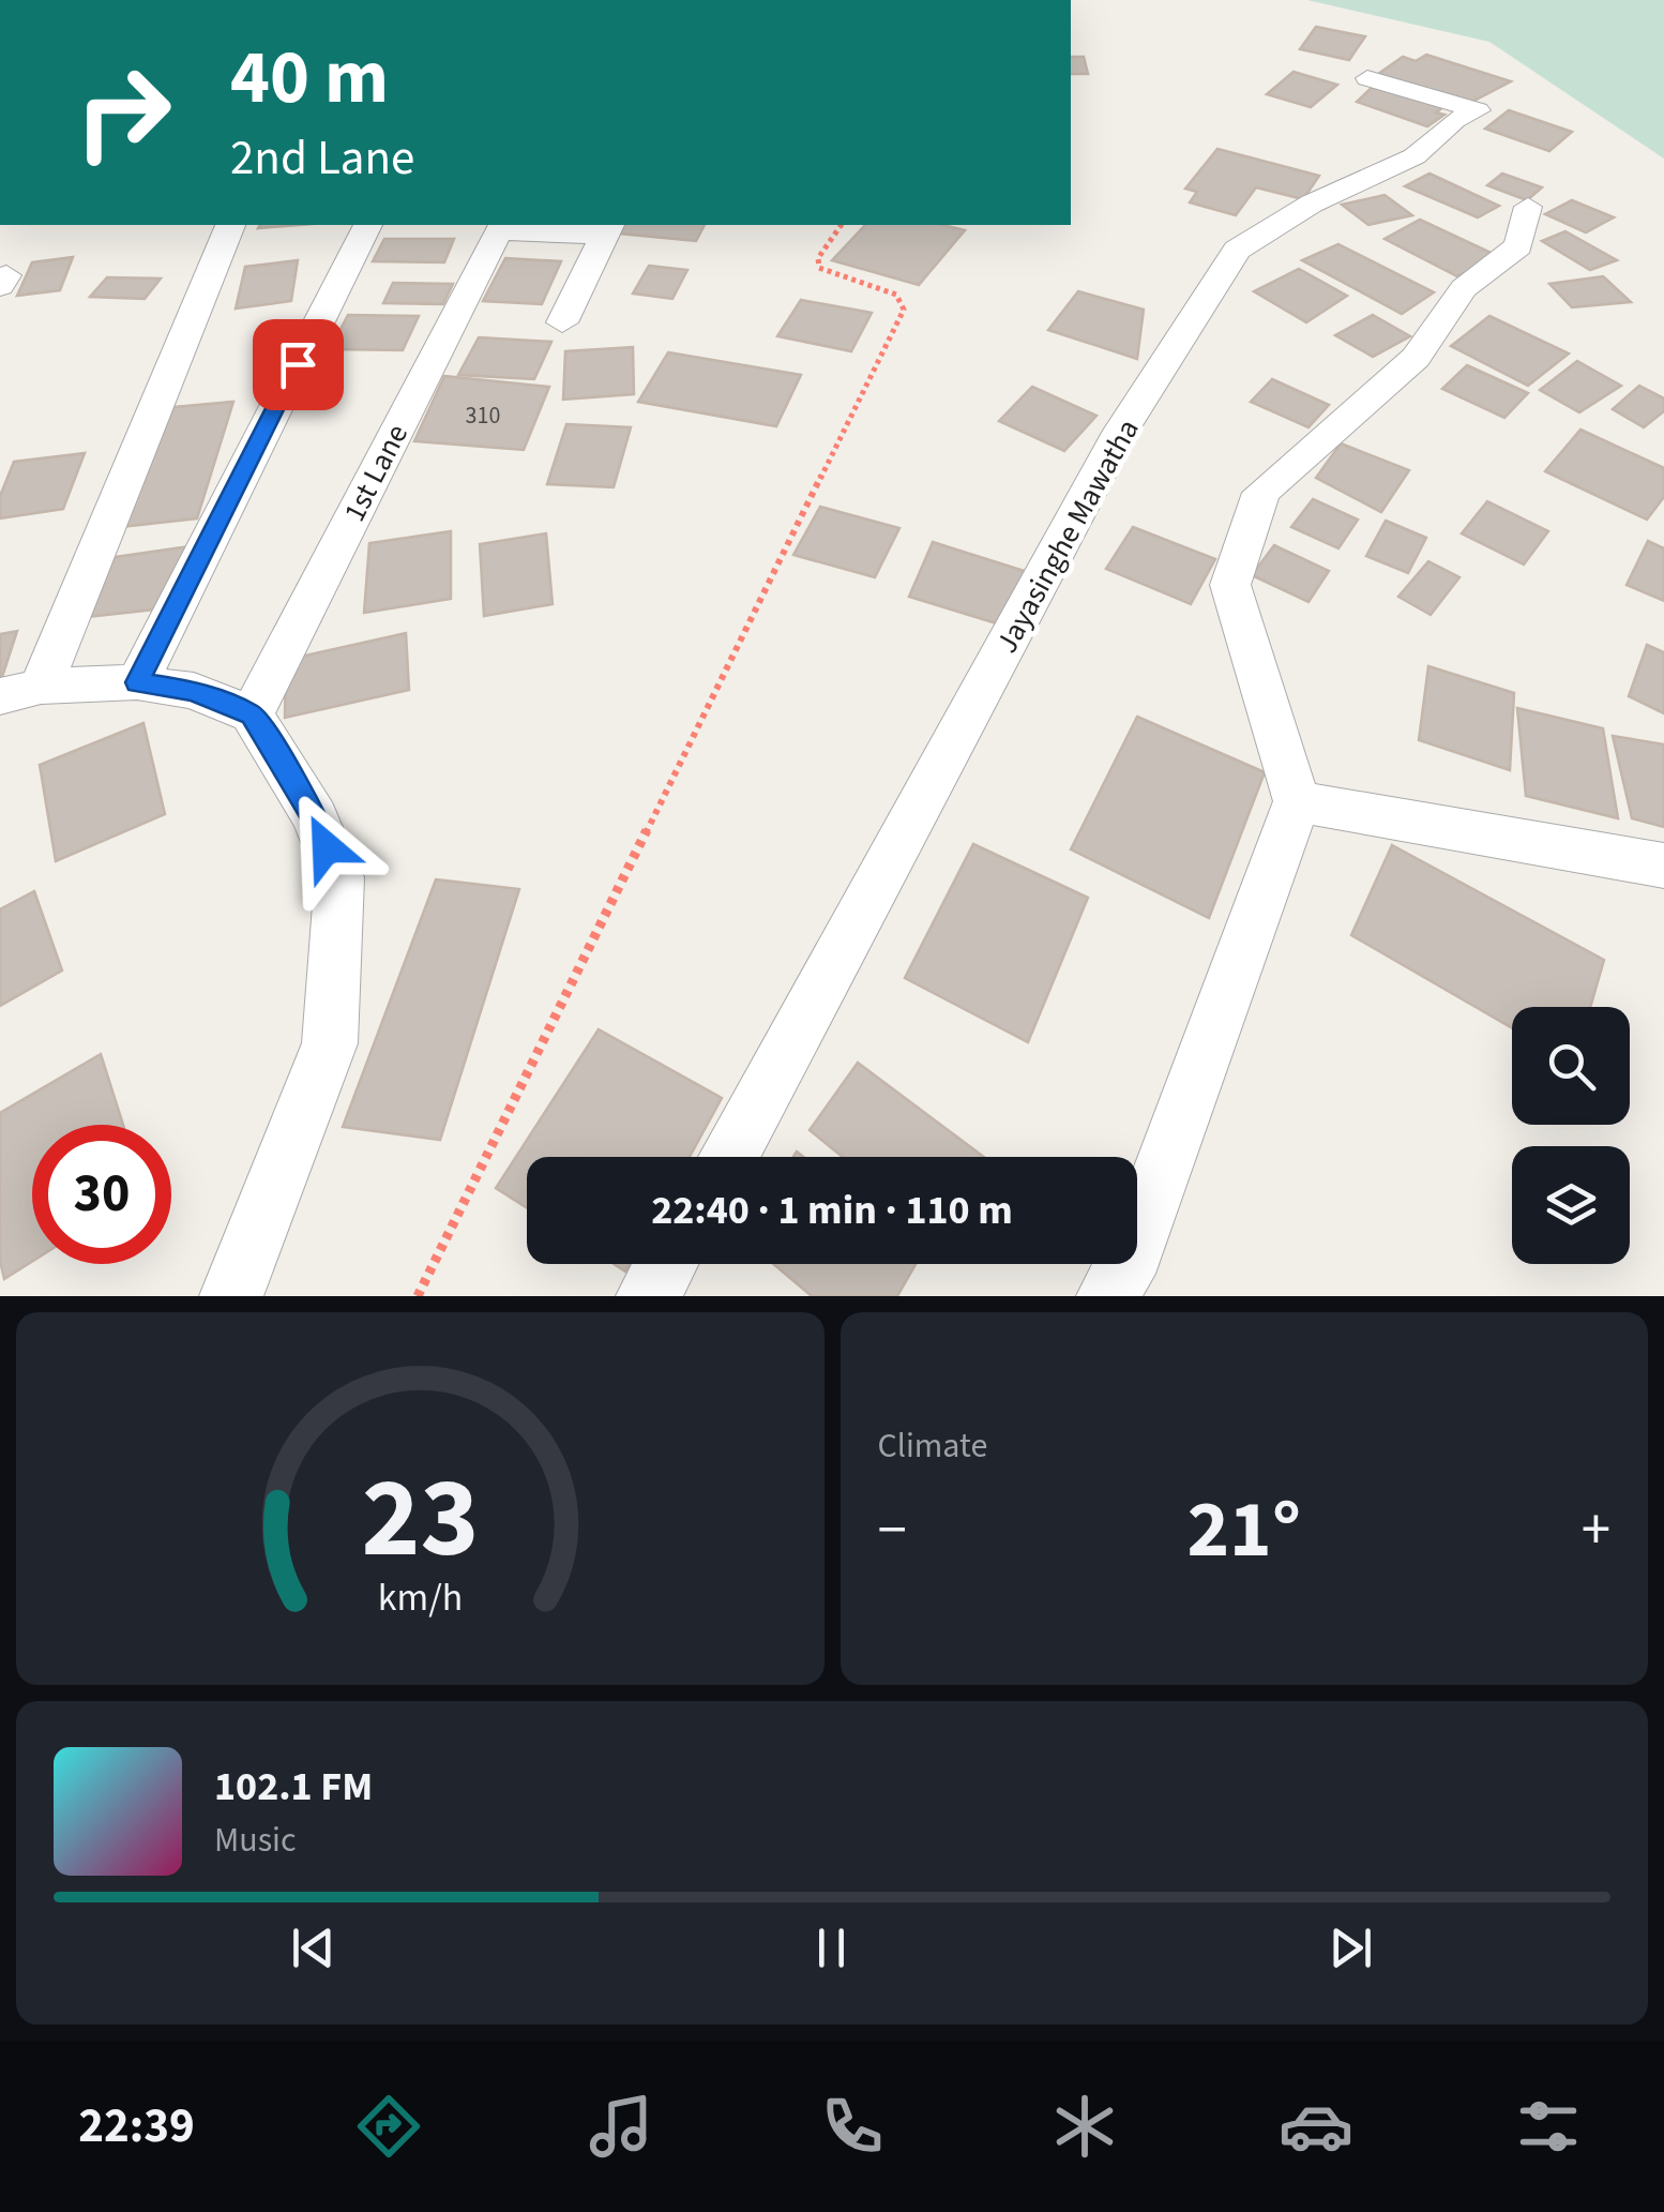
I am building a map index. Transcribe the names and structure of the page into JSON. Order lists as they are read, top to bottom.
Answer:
{
  "streets": {
    "street": ["1st Lane", "Jayasinghe Mawatha"]
  },
  "house_numbers": ["310"],
  "page": {
    "turn": ["40 m", "2nd Lane"],
    "limit": "30",
    "trip": "22:40 · 1 min · 110 m",
    "tile": "Climate",
    "heat": ["−", "21°", "+"],
    "song": ["102.1 FM", "Music"],
    "tabs": "22:39",
    "gauge": ["23", "km/h"]
  }
}
